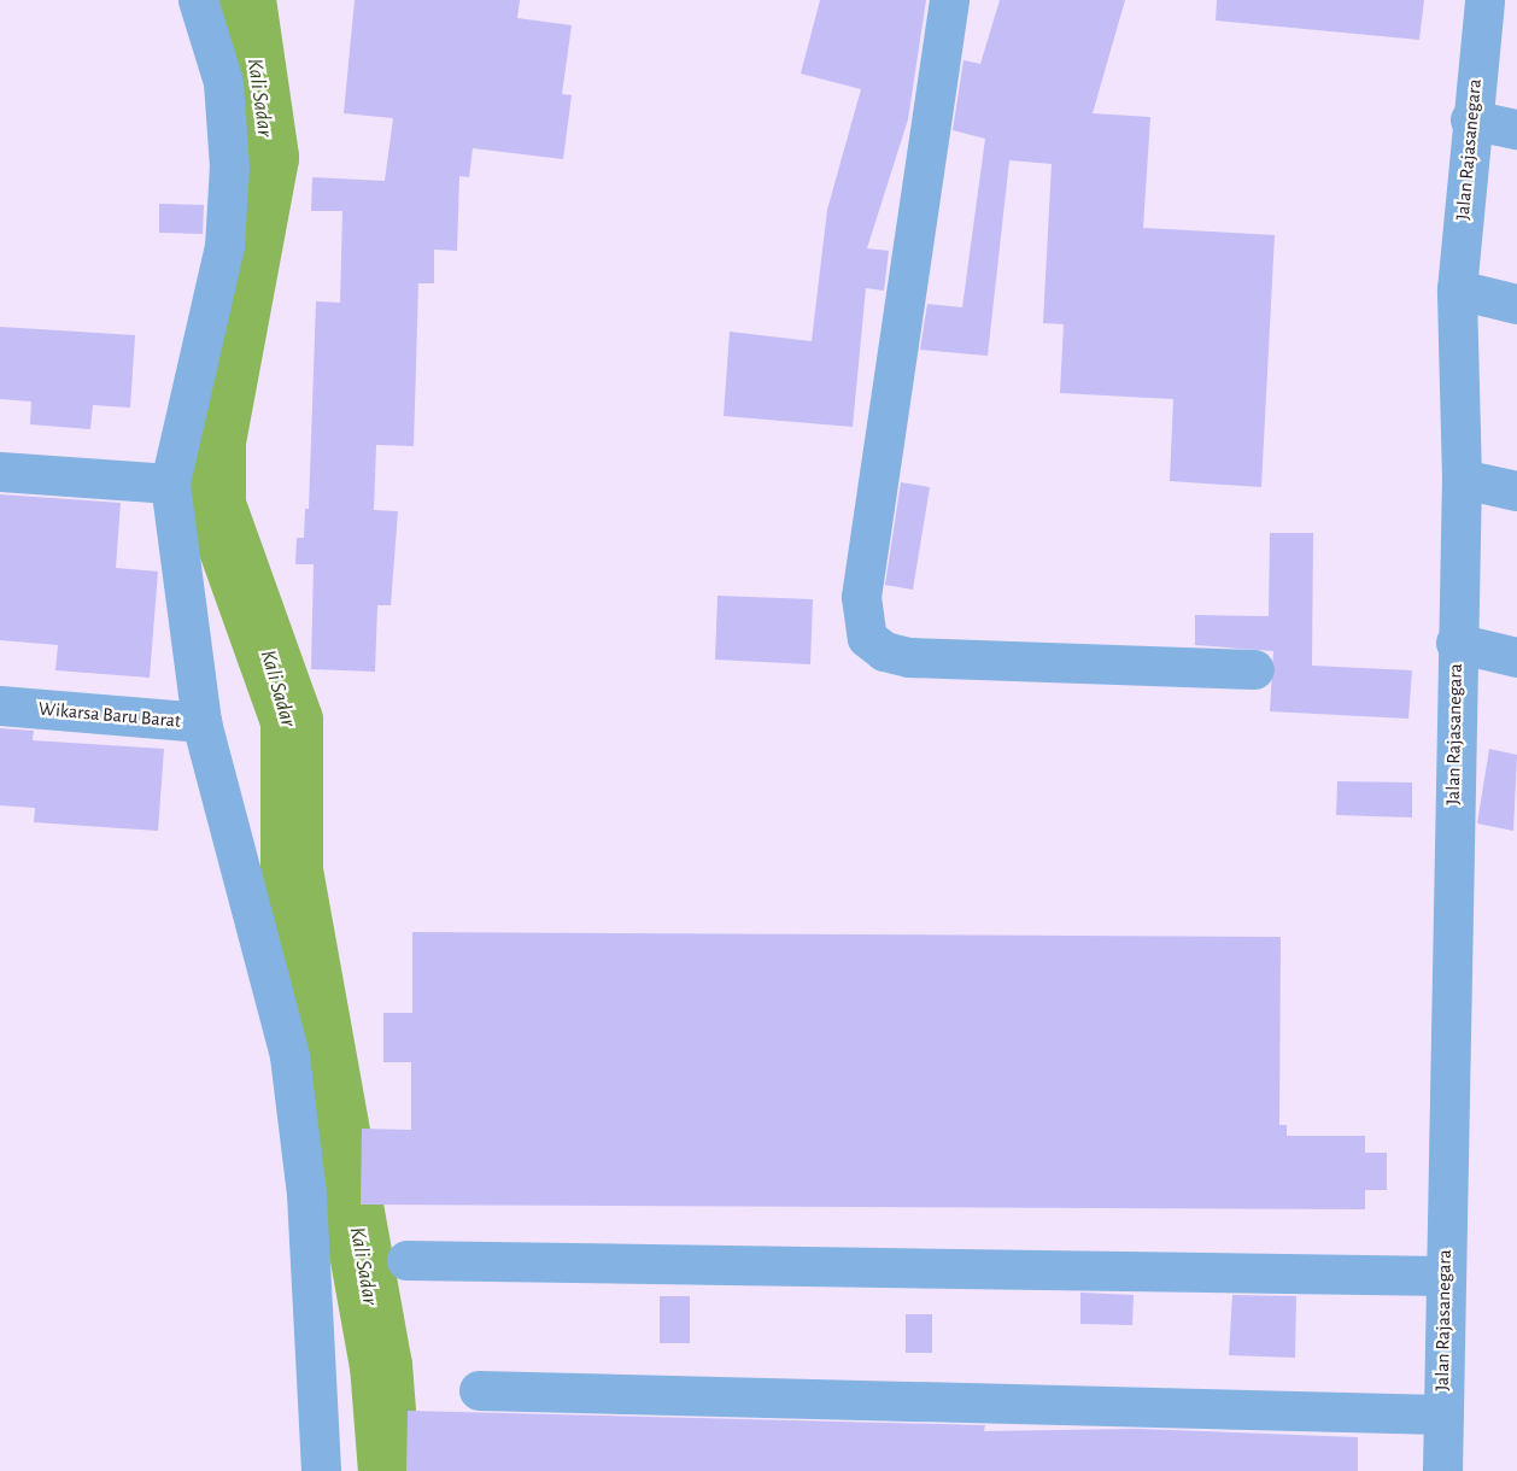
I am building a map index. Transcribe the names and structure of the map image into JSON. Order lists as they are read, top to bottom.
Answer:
{
  "streets": {
    "street": ["Jalan Rajasanegara", "Wikarsa Baru Barat"]
  },
  "water": ["Kali Sadar"]
}
